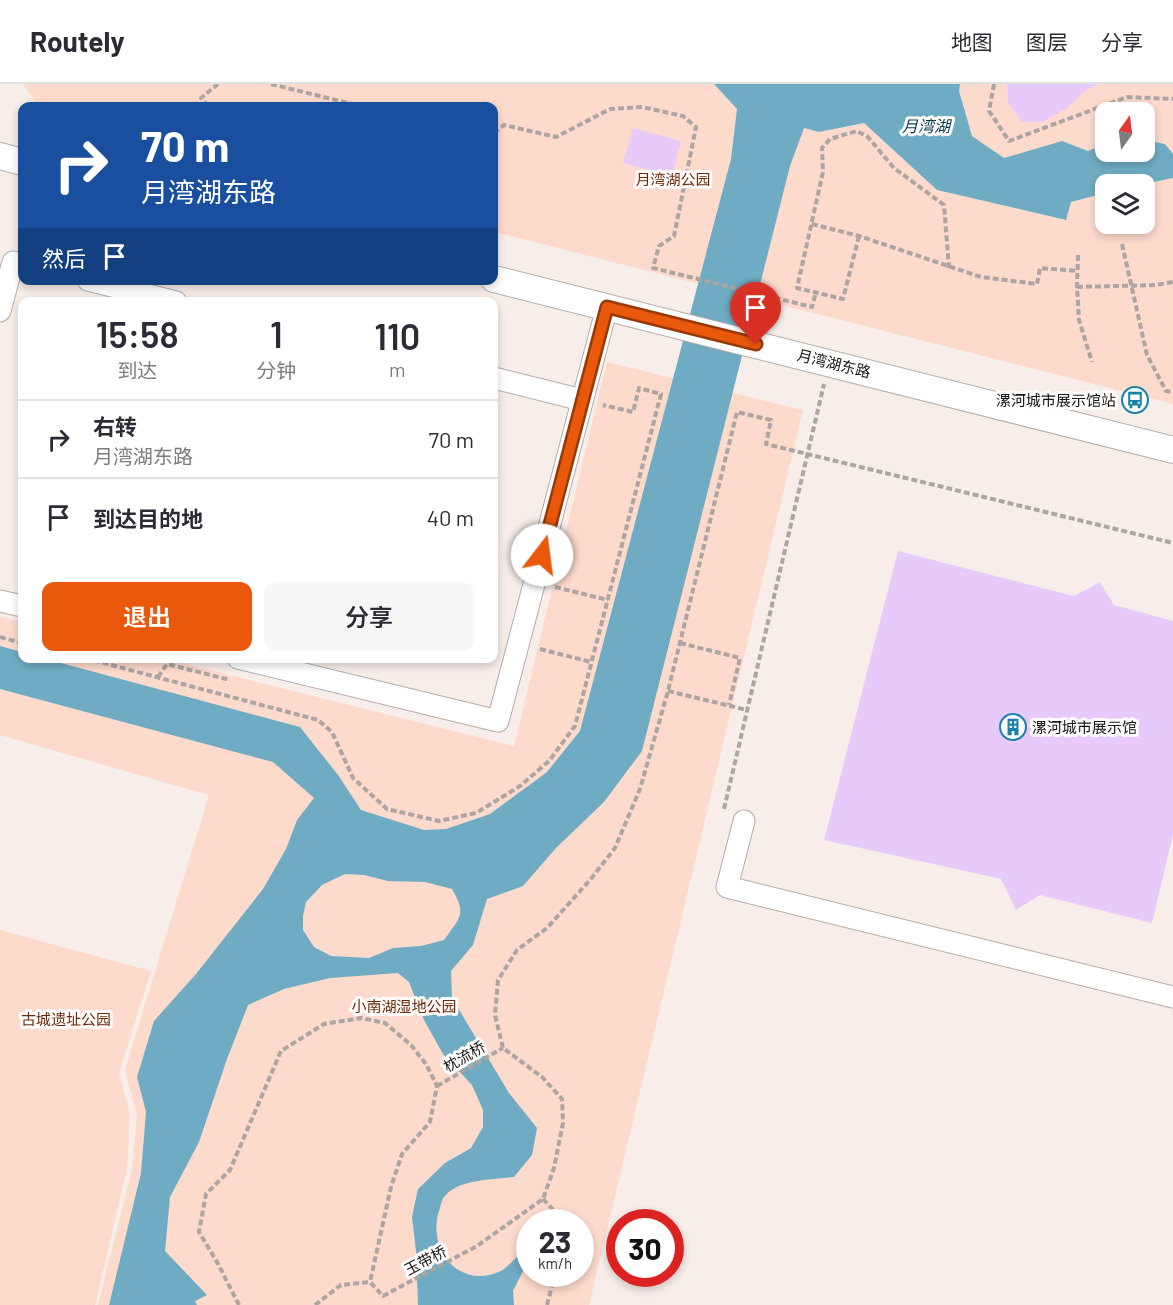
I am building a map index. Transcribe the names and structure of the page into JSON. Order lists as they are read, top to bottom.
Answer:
{
  "streets": {
    "street": ["月湾湖东路"],
    "path": ["枕流桥", "玉带桥"]
  },
  "water": ["月湾湖"],
  "parks": ["月湾湖公园", "小南湖湿地公园", "古城遗址公园"],
  "places": {
    "bus stop": ["漯河城市展示馆站"],
    "building": ["漯河城市展示馆"]
  },
  "north": "top",
  "page": {
    "header": "Routely",
    "nav": ["地图", "图层", "分享"],
    "turn": ["70 m", "月湾湖东路"],
    "then": "然后",
    "eta": [
      "15:58",
      "到达",
      "1",
      "分钟",
      "110",
      "m"
    ],
    "list": [
      {
        "name": "右转",
        "note": "月湾湖东路",
        "value": "70 m"
      },
      {
        "name": "到达目的地",
        "value": "40 m"
      }
    ],
    "buttons": ["退出", "分享"],
    "speed": "23 km/h",
    "limit": "30"
  }
}
